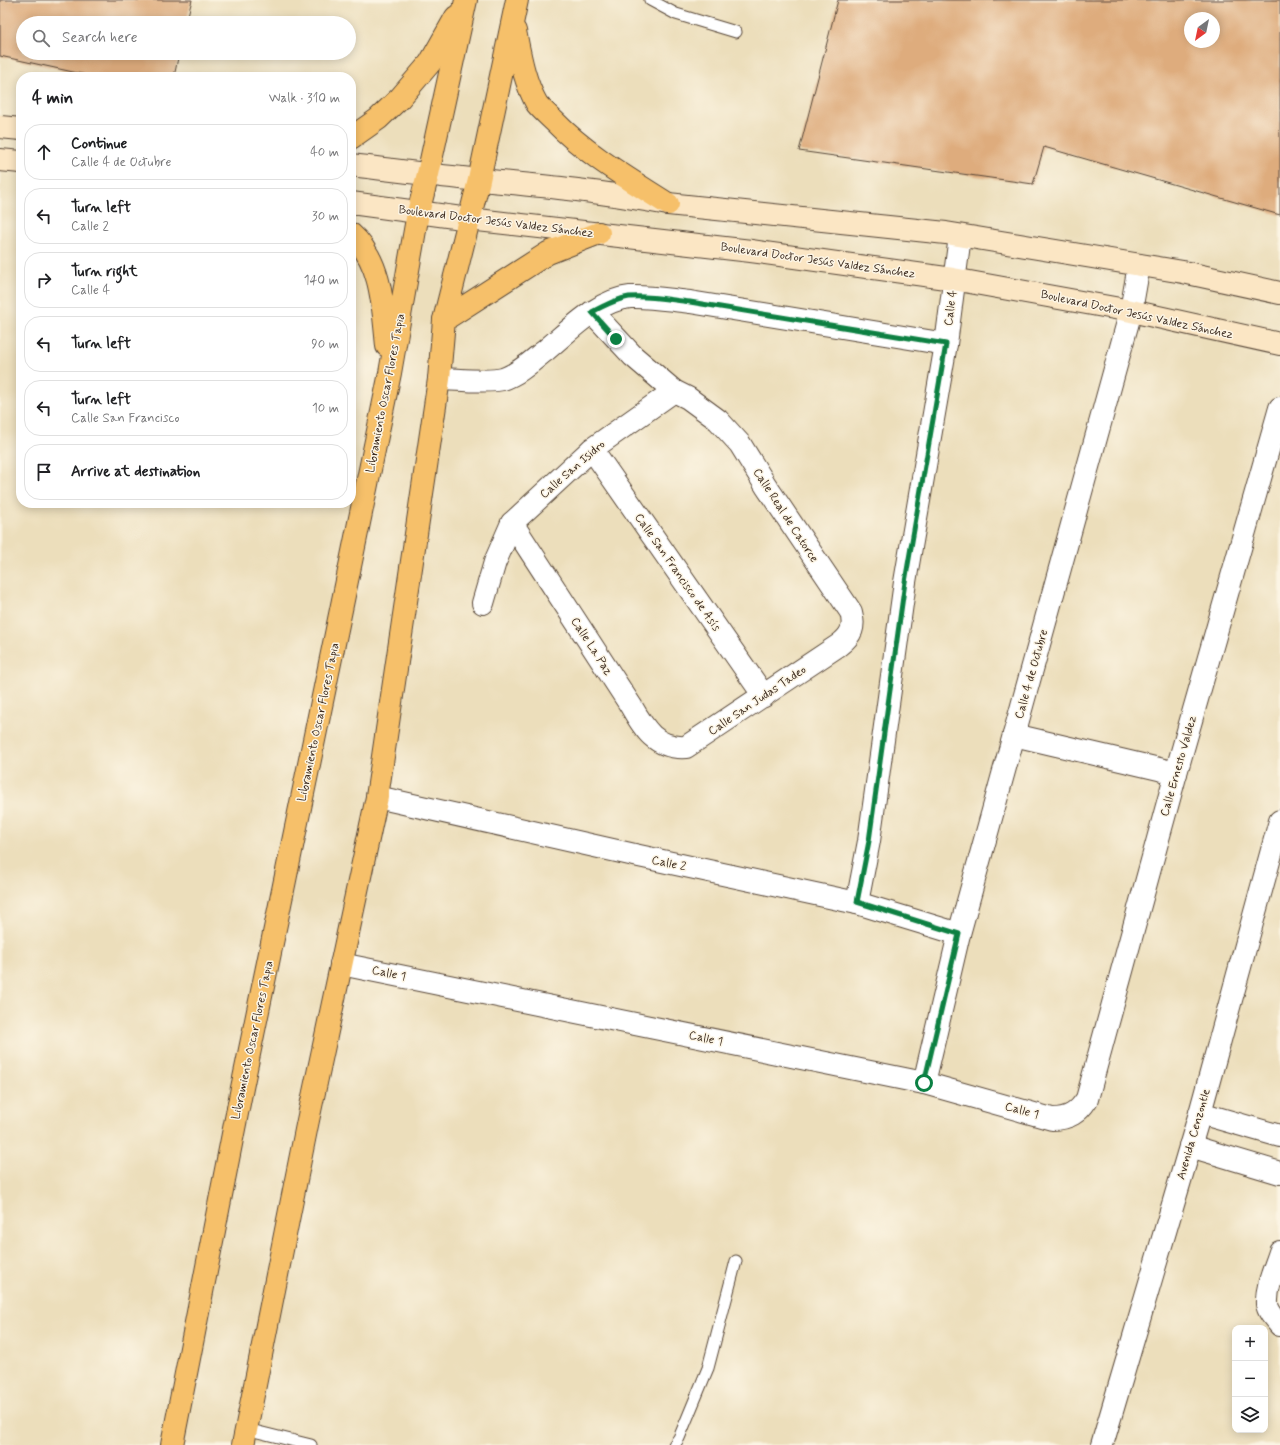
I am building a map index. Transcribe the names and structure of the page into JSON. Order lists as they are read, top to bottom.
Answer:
{
  "streets": {
    "highway": ["Libramiento Oscar Flores Tapia"],
    "main road": ["Boulevard Doctor Jesús Valdez Sánchez"],
    "street": [
      "Calle 4",
      "Calle San Isidro",
      "Calle Real de Catorce",
      "Calle San Francisco de Asís",
      "Calle La Paz",
      "Calle 4 de Octubre",
      "Calle San Judas Tadeo",
      "Calle Ernesto Valdez",
      "Calle 2",
      "Calle 1",
      "Avenida Cenzontle"
    ]
  },
  "crossings": [
    ["Boulevard Doctor Jesús Valdez Sánchez", "Calle 4"],
    ["Boulevard Doctor Jesús Valdez Sánchez", "Libramiento Oscar Flores Tapia"],
    ["Boulevard Doctor Jesús Valdez Sánchez", "Calle 4 de Octubre"],
    ["Calle 4", "Calle 2"],
    ["Calle San Isidro", "Calle Real de Catorce"],
    ["Calle San Isidro", "Calle San Francisco de Asís"],
    ["Calle San Isidro", "Calle La Paz"],
    ["Calle Real de Catorce", "Calle San Judas Tadeo"],
    ["Calle San Francisco de Asís", "Calle San Judas Tadeo"],
    ["Calle La Paz", "Calle San Judas Tadeo"],
    ["Calle 4 de Octubre", "Calle 2"],
    ["Calle 4 de Octubre", "Calle 1"],
    ["Calle Ernesto Valdez", "Calle 1"]
  ],
  "north": "bottom left",
  "page": {
    "search": "Search here",
    "heading": ["4 min", "Walk · 310 m"],
    "list": [
      ["Continue", "Calle 4 de Octubre", "40 m"],
      ["Turn left", "Calle 2", "30 m"],
      ["Turn right", "Calle 4", "140 m"],
      ["Turn left", "90 m"],
      ["Turn left", "Calle San Francisco", "10 m"],
      "Arrive at destination"
    ],
    "map_buttons": ["+", "−"]
  }
}
